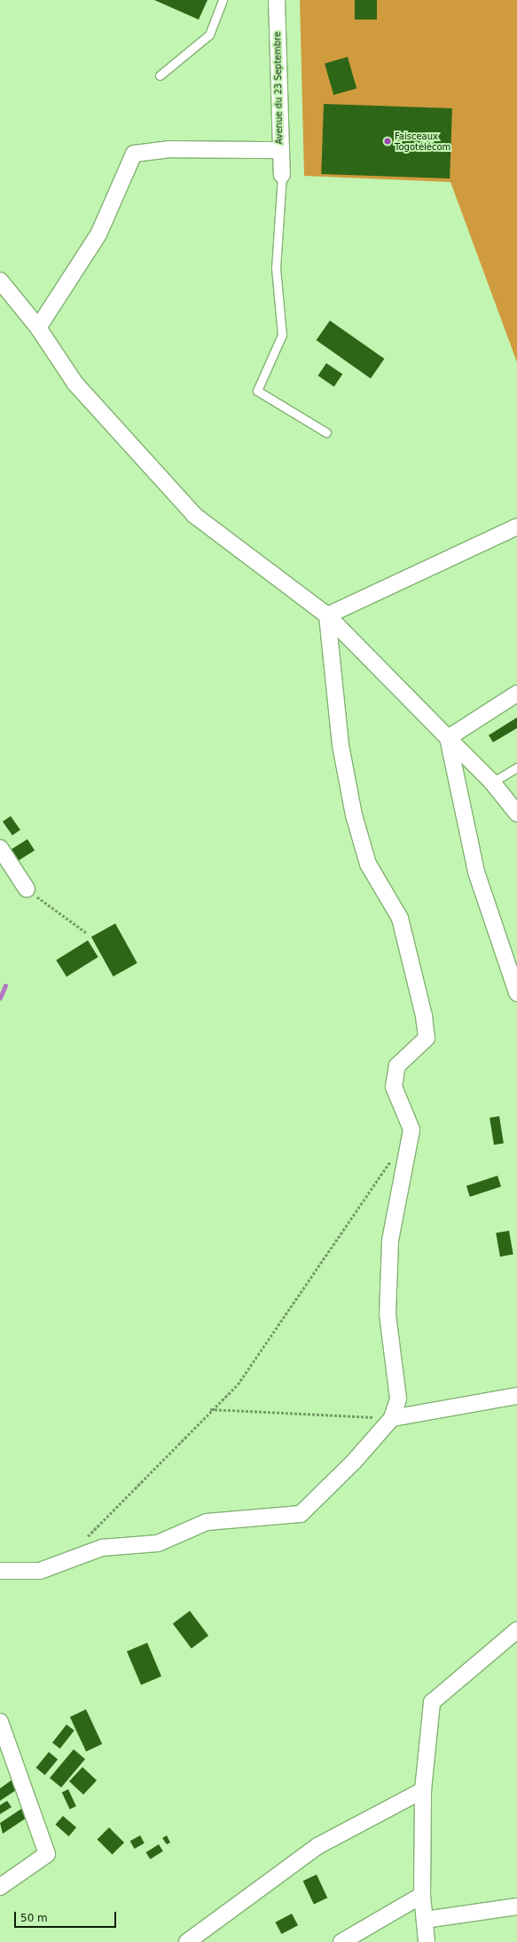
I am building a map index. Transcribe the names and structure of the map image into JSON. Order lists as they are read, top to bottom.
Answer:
{
  "streets": {
    "street": ["Avenue du 23 Septembre"]
  },
  "places": ["Faisceaux Togotélécom"],
  "scale_bar": "50 m"
}
